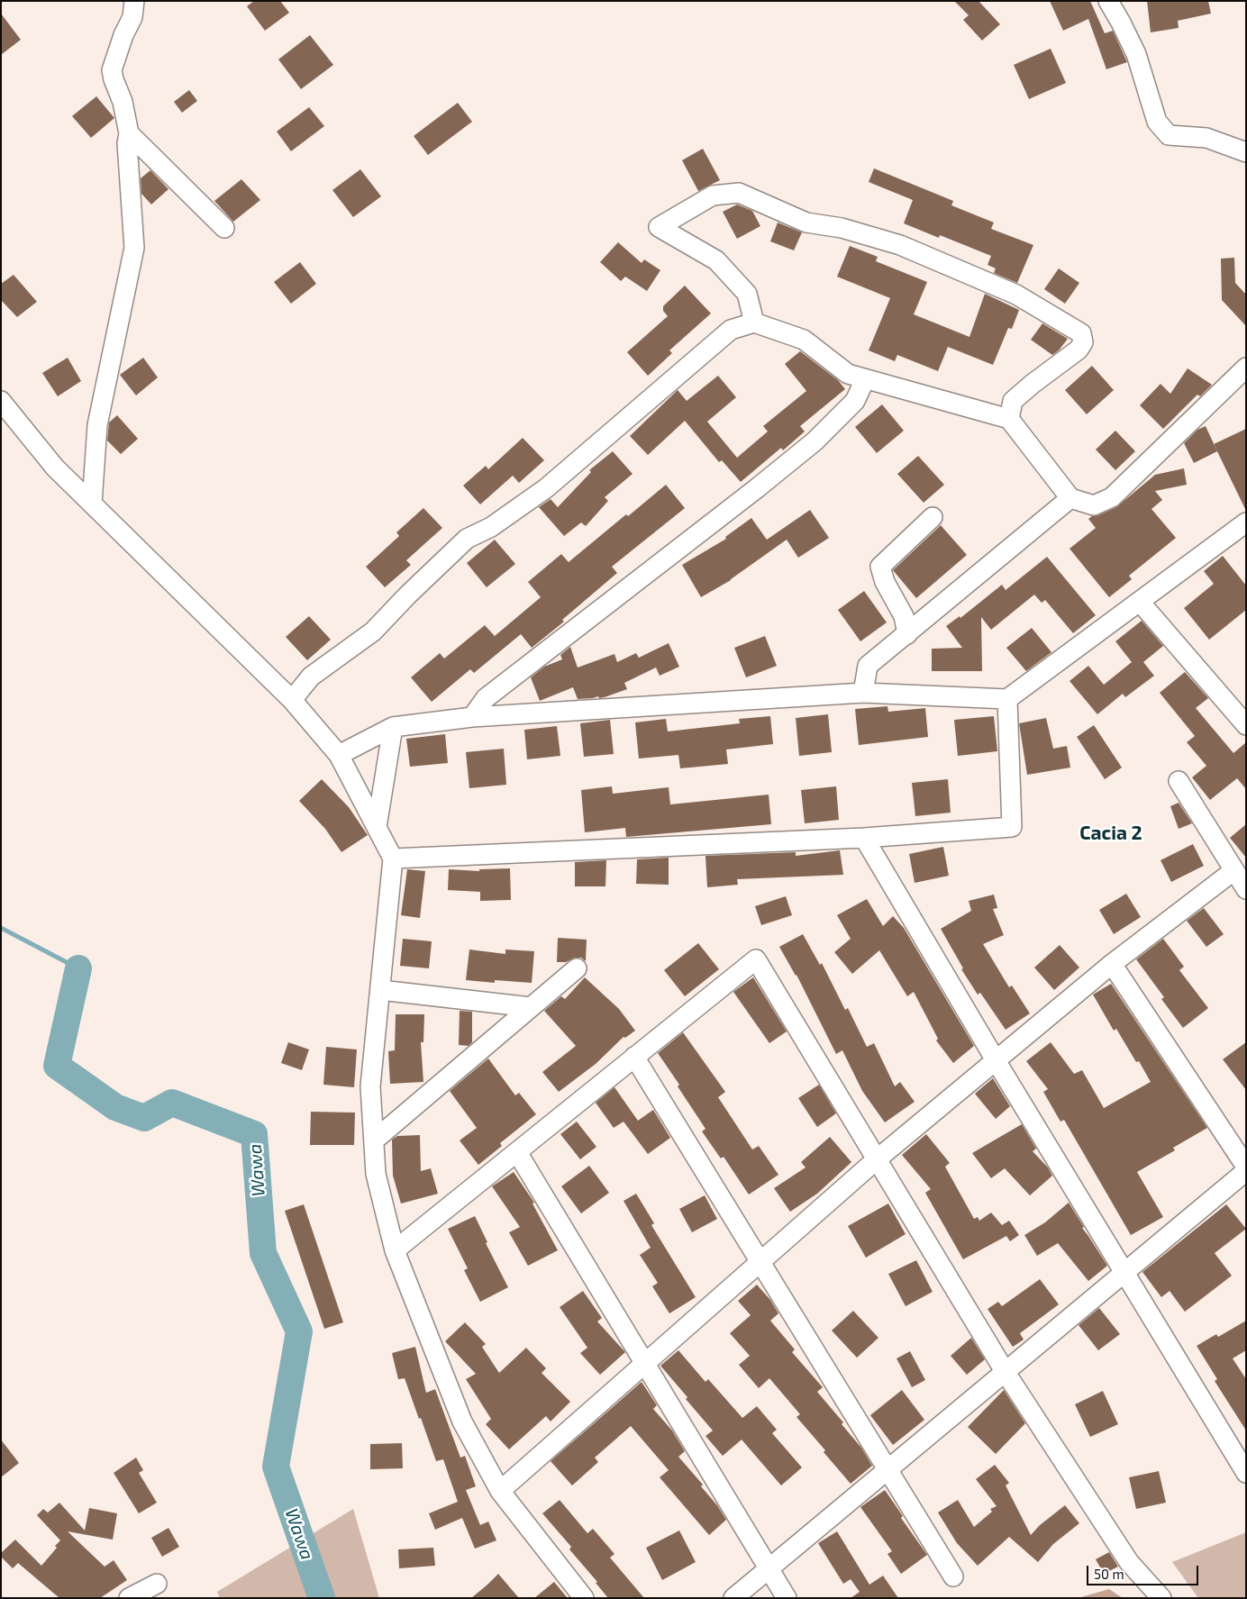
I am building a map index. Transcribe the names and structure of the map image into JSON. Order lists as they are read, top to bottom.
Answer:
{
  "districts": ["Cacia 2"],
  "water": ["Wawa"],
  "scale_bar": "50 m"
}
